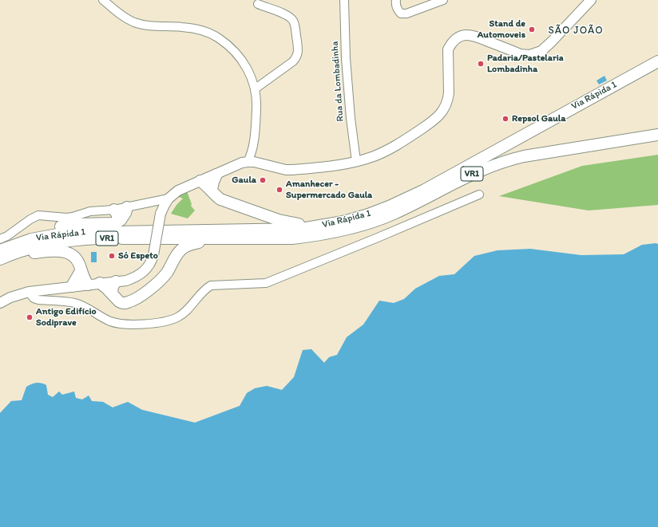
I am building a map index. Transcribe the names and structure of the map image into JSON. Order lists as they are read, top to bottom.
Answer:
{
  "streets": {
    "highway": ["Via Rápida 1", "VR1"],
    "street": ["Rua da Lombadinha"]
  },
  "districts": ["SÃO JOÃO"],
  "places": [
    "Stand de Automoveis",
    "Padaria/Pastelaria Lombadinha",
    "Repsol Gaula",
    "Gaula",
    "Amanhecer - Supermercado Gaula",
    "Só Espeto",
    "Antigo Edifício Sodiprave"
  ]
}
